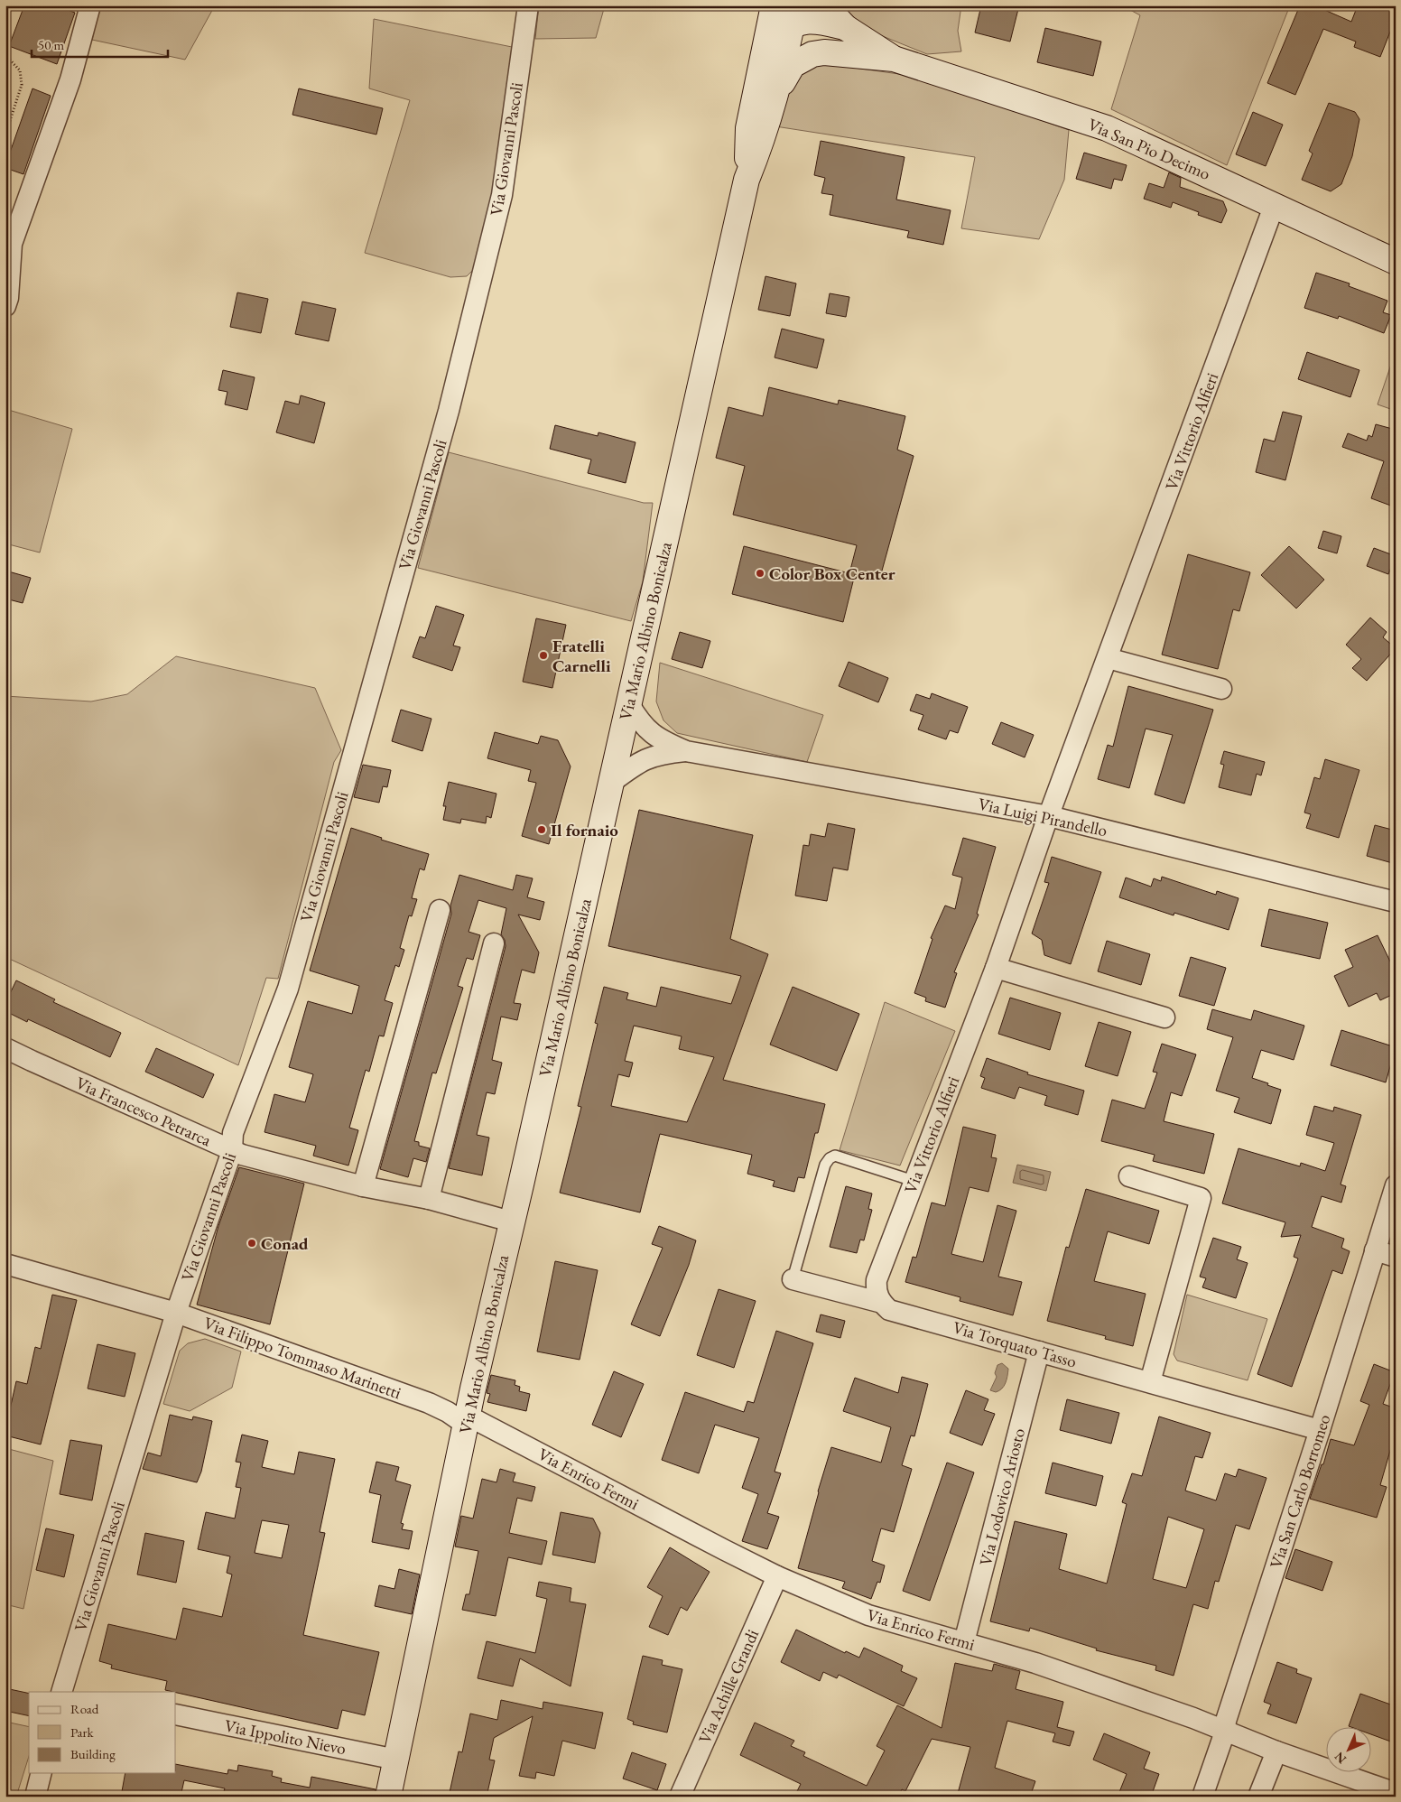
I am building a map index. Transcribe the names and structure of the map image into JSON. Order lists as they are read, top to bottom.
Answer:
{
  "streets": {
    "main road": ["Via San Pio Decimo", "Via Mario Albino Bonicalza"],
    "street": [
      "Via Giovanni Pascoli",
      "Via Vittorio Alfieri",
      "Via Luigi Pirandello",
      "Via Francesco Petrarca",
      "Via Torquato Tasso",
      "Via Filippo Tommaso Marinetti",
      "Via Enrico Fermi",
      "Via San Carlo Borromeo",
      "Via Lodovico Ariosto",
      "Via Achille Grandi",
      "Via Ippolito Nievo"
    ]
  },
  "crossings": [
    ["Via Giovanni Pascoli", "Via Francesco Petrarca"],
    ["Via Giovanni Pascoli", "Via Filippo Tommaso Marinetti"],
    ["Via San Pio Decimo", "Via Vittorio Alfieri"],
    ["Via San Pio Decimo", "Via Mario Albino Bonicalza"],
    ["Via Vittorio Alfieri", "Via Luigi Pirandello"],
    ["Via Vittorio Alfieri", "Via Torquato Tasso"],
    ["Via Mario Albino Bonicalza", "Via Luigi Pirandello"],
    ["Via Mario Albino Bonicalza", "Via Francesco Petrarca"],
    ["Via Mario Albino Bonicalza", "Via Filippo Tommaso Marinetti"],
    ["Via Mario Albino Bonicalza", "Via Enrico Fermi"],
    ["Via Mario Albino Bonicalza", "Via Ippolito Nievo"],
    ["Via Torquato Tasso", "Via San Carlo Borromeo"],
    ["Via Torquato Tasso", "Via Lodovico Ariosto"],
    ["Via Filippo Tommaso Marinetti", "Via Enrico Fermi"],
    ["Via Enrico Fermi", "Via San Carlo Borromeo"],
    ["Via Enrico Fermi", "Via Lodovico Ariosto"],
    ["Via Enrico Fermi", "Via Achille Grandi"]
  ],
  "places": [
    "Color Box Center",
    "Fratelli Carnelli",
    "Il fornaio",
    "Conad"
  ],
  "legend": ["Road", "Park", "Building"],
  "scale_bar": "50 m",
  "north": "bottom left"
}
